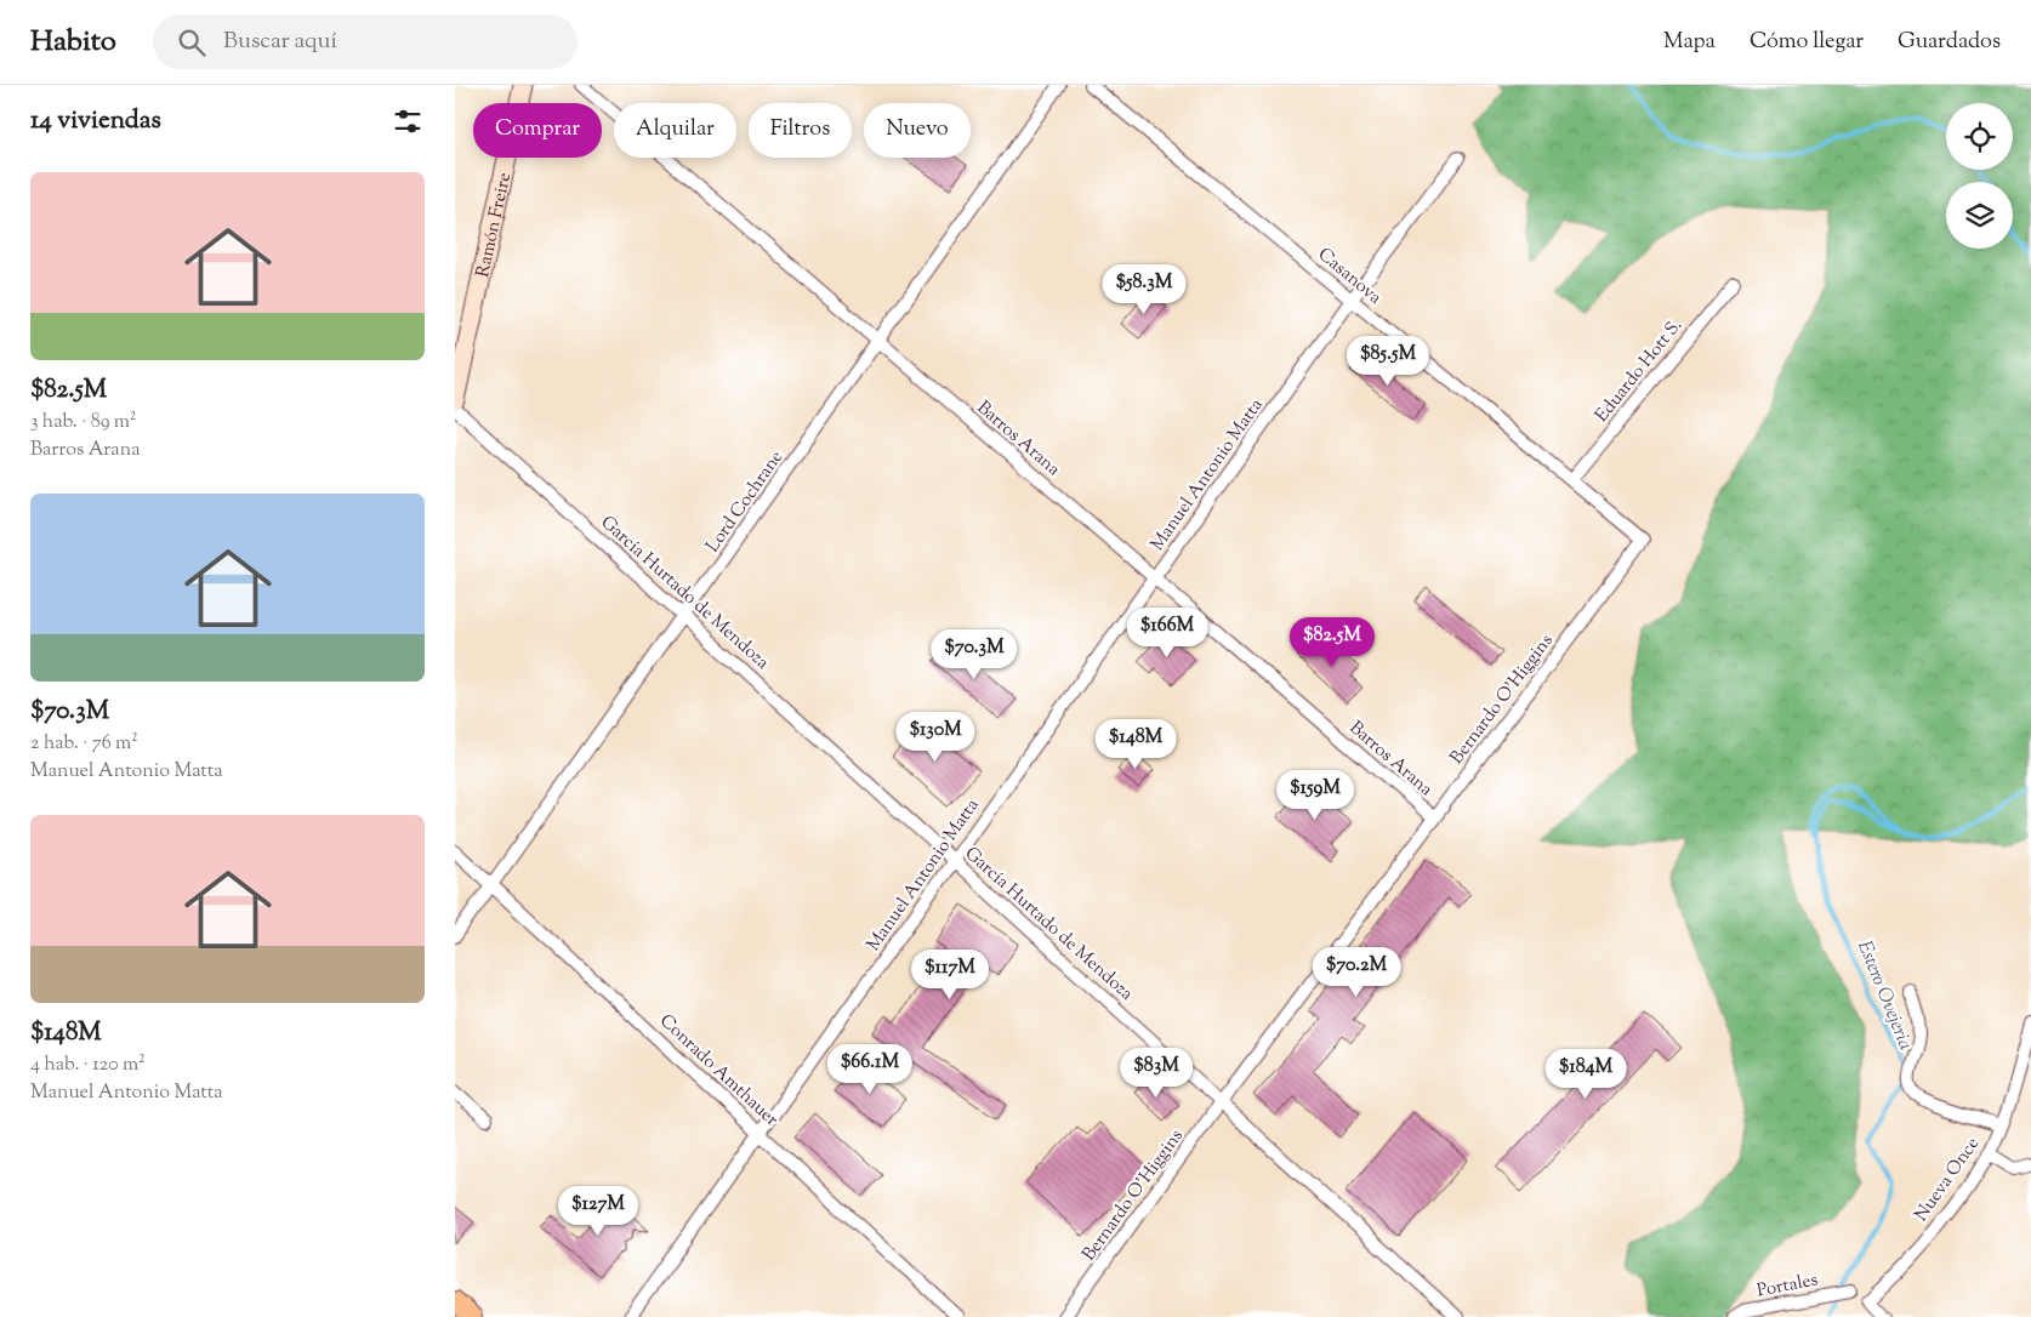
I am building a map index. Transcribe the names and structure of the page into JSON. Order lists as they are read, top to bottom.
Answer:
{
  "streets": {
    "main road": ["Ramón Freire"],
    "street": [
      "Casanova",
      "Eduardo Hott S.",
      "Barros Arana",
      "Manuel Antonio Matta",
      "Lord Cochrane",
      "García Hurtado de Mendoza",
      "Bernardo O'Higgins",
      "Conrado Amthauer",
      "Nueva Once",
      "Portales"
    ]
  },
  "crossings": [
    ["Casanova", "Eduardo Hott S."],
    ["Casanova", "Manuel Antonio Matta"],
    ["Casanova", "Bernardo O'Higgins"],
    ["Barros Arana", "Manuel Antonio Matta"],
    ["Barros Arana", "Lord Cochrane"],
    ["Barros Arana", "Bernardo O'Higgins"],
    ["Manuel Antonio Matta", "García Hurtado de Mendoza"],
    ["Manuel Antonio Matta", "Conrado Amthauer"],
    ["Lord Cochrane", "García Hurtado de Mendoza"],
    ["Lord Cochrane", "Conrado Amthauer"],
    ["García Hurtado de Mendoza", "Bernardo O'Higgins"]
  ],
  "water": ["Estero Ovejeria"],
  "page": {
    "header": "Habito",
    "search": "Buscar aquí",
    "nav": ["Mapa", "Cómo llegar", "Guardados"],
    "heading": "14 viviendas",
    "chip": [
      "Comprar",
      "Alquilar",
      "Filtros",
      "Nuevo"
    ],
    "list": [
      {
        "name": "$82.5M",
        "note": "3 hab. · 89 m² · Barros Arana"
      },
      {
        "name": "$70.3M",
        "note": "2 hab. · 76 m² · Manuel Antonio Matta"
      },
      {
        "name": "$148M",
        "note": "4 hab. · 120 m² · Manuel Antonio Matta"
      }
    ],
    "price": [
      "$58.3M",
      "$85.5M",
      "$166M",
      "$82.5M",
      "$70.3M",
      "$130M",
      "$148M",
      "$159M",
      "$70.2M",
      "$117M",
      "$66.1M",
      "$83M",
      "$184M",
      "$127M"
    ]
  }
}
